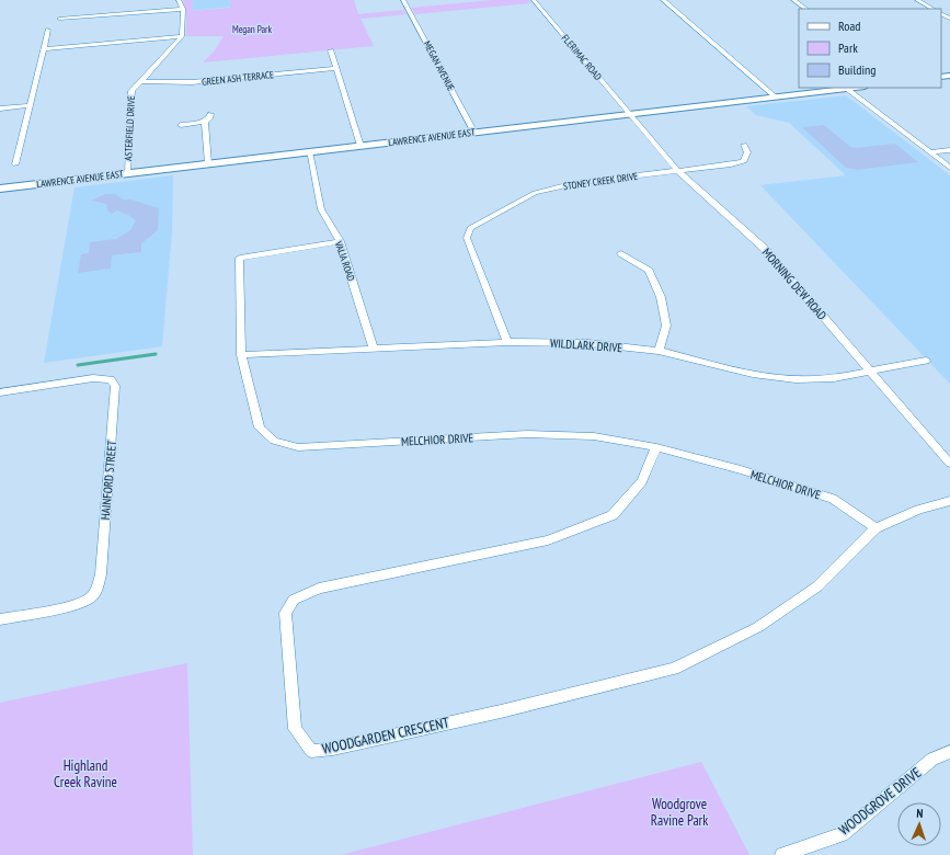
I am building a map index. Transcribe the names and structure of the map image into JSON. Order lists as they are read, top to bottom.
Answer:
{
  "streets": {
    "main road": ["LAWRENCE AVENUE EAST"],
    "street": [
      "FLERIMAC ROAD",
      "MEGAN AVENUE",
      "GREEN ASH TERRACE",
      "ASTERFIELD DRIVE",
      "STONEY CREEK DRIVE",
      "VALIA ROAD",
      "MORNING DEW ROAD",
      "WILDLARK DRIVE",
      "MELCHIOR DRIVE",
      "HAINFORD STREET",
      "WOODGARDEN CRESCENT",
      "WOODGROVE DRIVE"
    ]
  },
  "crossings": [
    ["FLERIMAC ROAD", "LAWRENCE AVENUE EAST"],
    ["FLERIMAC ROAD", "MORNING DEW ROAD"],
    ["MEGAN AVENUE", "LAWRENCE AVENUE EAST"],
    ["GREEN ASH TERRACE", "ASTERFIELD DRIVE"],
    ["ASTERFIELD DRIVE", "LAWRENCE AVENUE EAST"],
    ["LAWRENCE AVENUE EAST", "VALIA ROAD"],
    ["LAWRENCE AVENUE EAST", "MORNING DEW ROAD"],
    ["STONEY CREEK DRIVE", "MORNING DEW ROAD"],
    ["STONEY CREEK DRIVE", "WILDLARK DRIVE"],
    ["VALIA ROAD", "WILDLARK DRIVE"],
    ["VALIA ROAD", "MELCHIOR DRIVE"],
    ["MORNING DEW ROAD", "WILDLARK DRIVE"],
    ["WILDLARK DRIVE", "MELCHIOR DRIVE"],
    ["MELCHIOR DRIVE", "WOODGARDEN CRESCENT"]
  ],
  "parks": ["Megan Park", "Highland Creek Ravine", "Woodgrove Ravine Park"],
  "legend": ["Road", "Park", "Building"],
  "north": "top"
}
